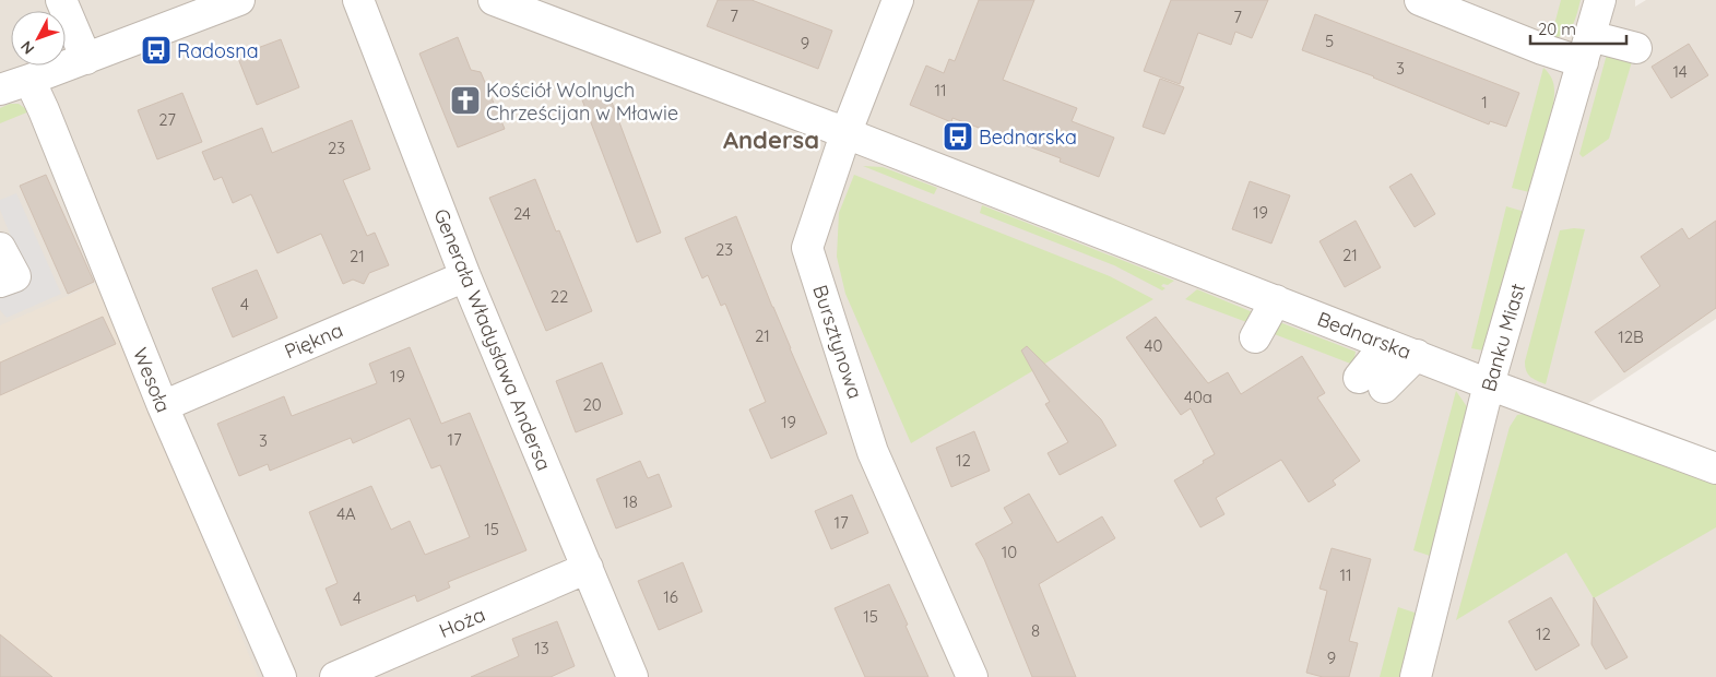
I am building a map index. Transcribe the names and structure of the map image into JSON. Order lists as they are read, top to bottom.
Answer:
{
  "streets": {
    "street": [
      "Bednarska",
      "Banku Miast",
      "Generała Władysława Andersa",
      "Piękna",
      "Bursztynowa",
      "Wesoła",
      "Hoża"
    ]
  },
  "crossings": [
    ["Bednarska", "Banku Miast"],
    ["Bednarska", "Bursztynowa"],
    ["Generała Władysława Andersa", "Piękna"],
    ["Generała Władysława Andersa", "Hoża"],
    ["Piękna", "Wesoła"]
  ],
  "districts": ["Andersa"],
  "places": {
    "bus stop": ["Radosna", "Bednarska"],
    "church": ["Kościół Wolnych Chrześcijan w Mławie"]
  },
  "house_numbers": [
    "7",
    "7",
    "5",
    "9",
    "3",
    "14",
    "11",
    "1",
    "27",
    "23",
    "19",
    "24",
    "23",
    "21",
    "21",
    "22",
    "4",
    "21",
    "12B",
    "40",
    "19",
    "40a",
    "20",
    "19",
    "17",
    "3",
    "12",
    "18",
    "4A",
    "17",
    "15",
    "10",
    "11",
    "16",
    "4",
    "15",
    "8",
    "12",
    "13",
    "9"
  ],
  "scale_bar": "20 m",
  "north": "bottom left"
}
